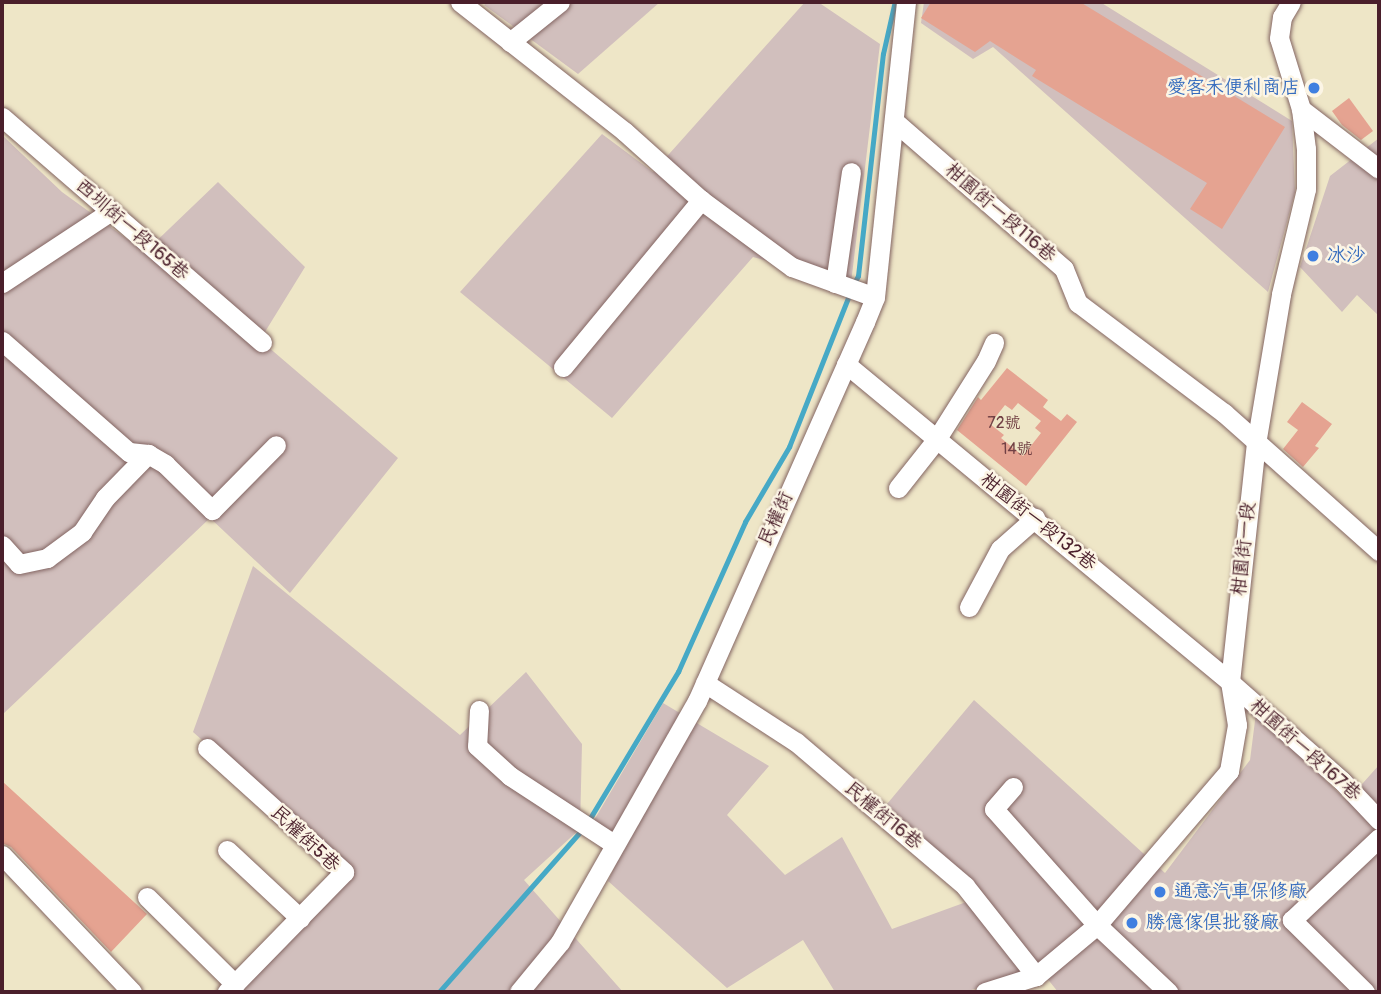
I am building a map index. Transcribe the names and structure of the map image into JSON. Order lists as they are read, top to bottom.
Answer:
{
  "streets": {
    "street": [
      "柑園街一段116巷",
      "西圳街一段165巷",
      "民權街",
      "柑園街一段132巷",
      "柑園街一段",
      "柑園街一段167巷",
      "民權街16巷",
      "民權街5巷"
    ]
  },
  "crossings": [
    ["柑園街一段116巷", "民權街"],
    ["柑園街一段116巷", "柑園街一段"],
    ["民權街", "柑園街一段132巷"],
    ["民權街", "民權街16巷"],
    ["柑園街一段132巷", "柑園街一段"],
    ["柑園街一段132巷", "柑園街一段167巷"],
    ["柑園街一段", "柑園街一段167巷"],
    ["柑園街一段", "民權街16巷"]
  ],
  "places": [
    "愛客禾便利商店",
    "冰沙",
    "通意汽車保修廠",
    "勝億傢俱批發廠"
  ],
  "house_numbers": ["72號", "14號"]
}
